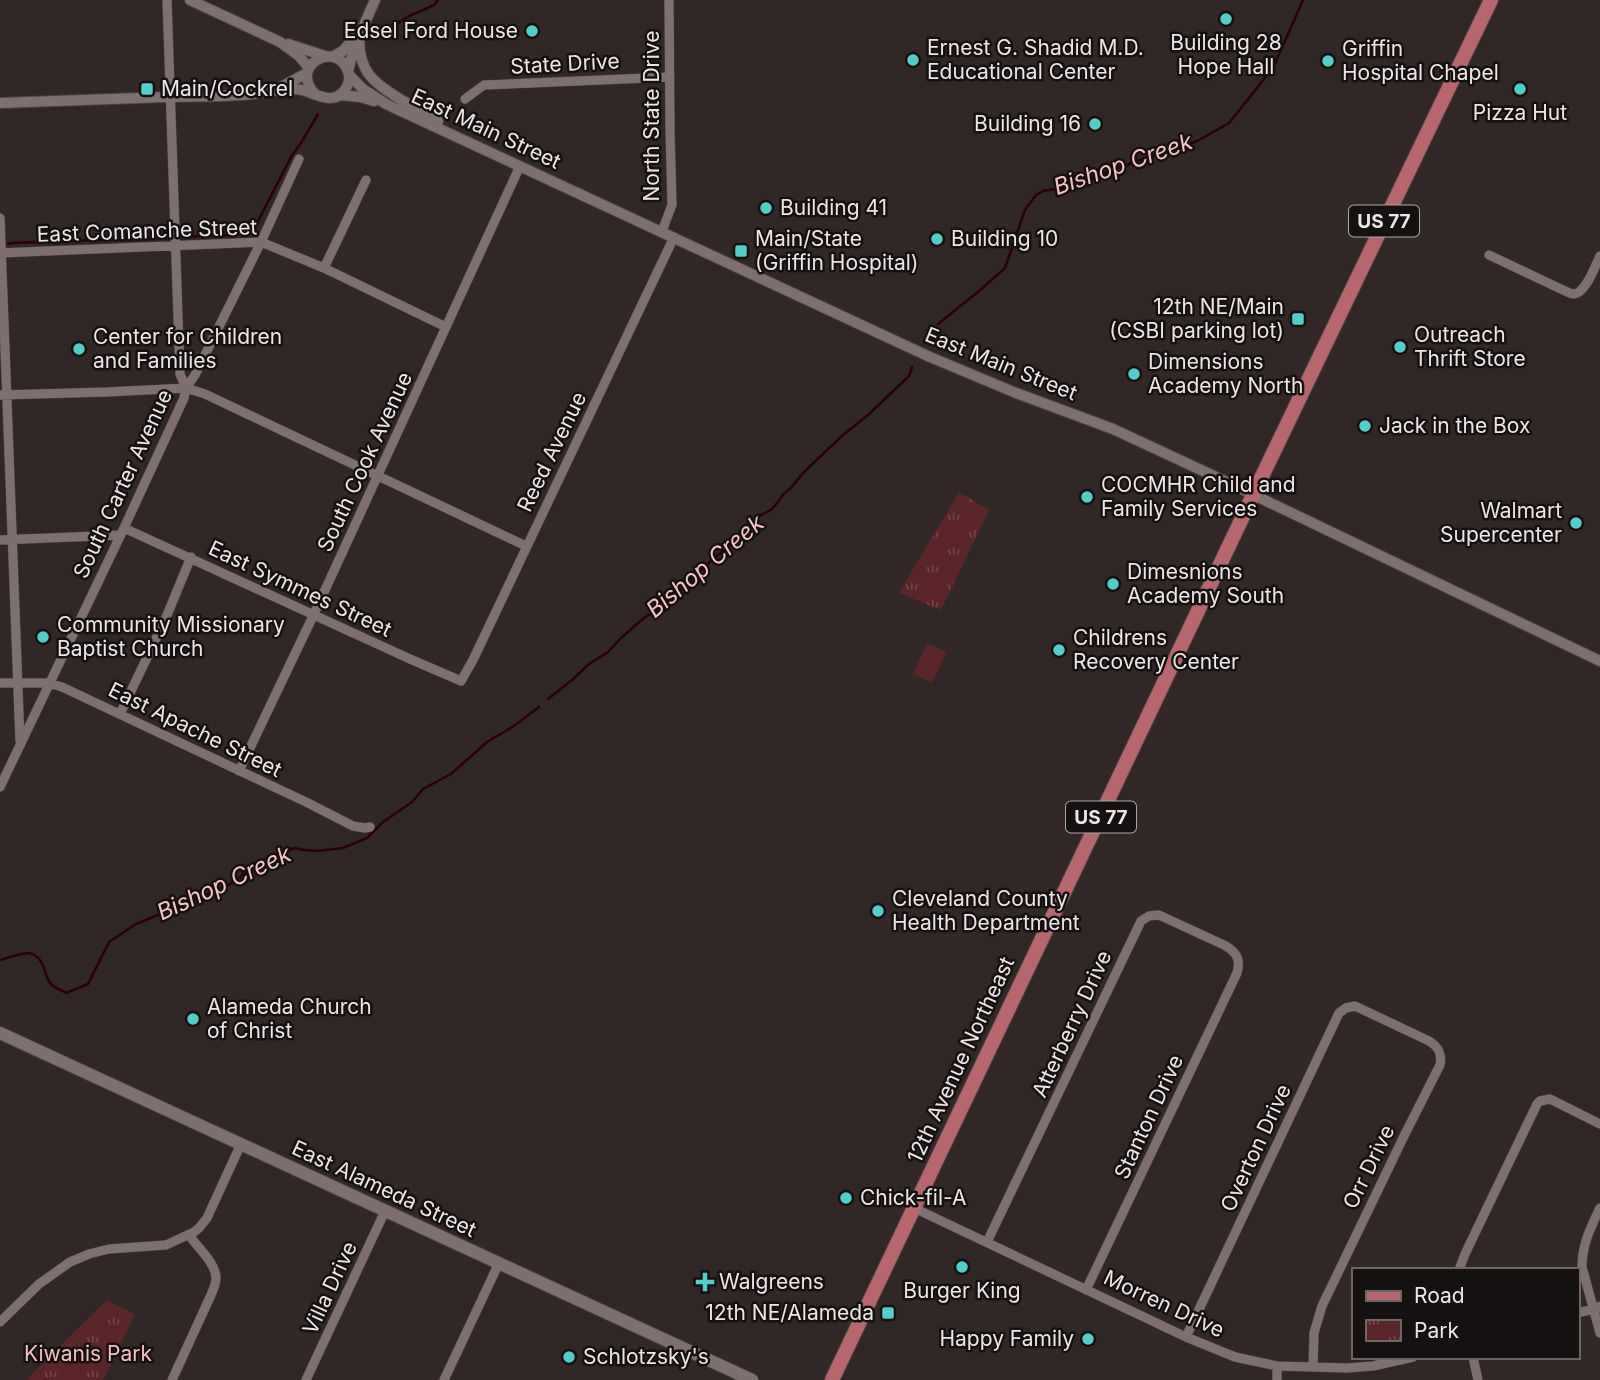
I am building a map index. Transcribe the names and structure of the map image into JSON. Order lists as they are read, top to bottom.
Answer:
{
  "streets": {
    "main road": ["US 77", "12th Avenue Northeast", "East Alameda Street"],
    "street": [
      "State Drive",
      "North State Drive",
      "East Main Street",
      "East Comanche Street",
      "Reed Avenue",
      "South Cook Avenue",
      "South Carter Avenue",
      "East Symmes Street",
      "East Apache Street",
      "Atterberry Drive",
      "Stanton Drive",
      "Overton Drive",
      "Orr Drive",
      "Villa Drive",
      "Morren Drive"
    ]
  },
  "crossings": [
    ["State Drive", "North State Drive"],
    ["North State Drive", "East Main Street"],
    ["East Main Street", "Reed Avenue"],
    ["East Main Street", "South Cook Avenue"],
    ["East Main Street", "12th Avenue Northeast"],
    ["East Comanche Street", "South Cook Avenue"],
    ["East Comanche Street", "South Carter Avenue"],
    ["Reed Avenue", "East Symmes Street"],
    ["South Cook Avenue", "East Symmes Street"],
    ["South Cook Avenue", "East Apache Street"],
    ["South Carter Avenue", "East Symmes Street"],
    ["South Carter Avenue", "East Apache Street"],
    ["Atterberry Drive", "Stanton Drive"],
    ["Atterberry Drive", "Morren Drive"],
    ["12th Avenue Northeast", "Morren Drive"],
    ["Stanton Drive", "Morren Drive"],
    ["Overton Drive", "Orr Drive"],
    ["Overton Drive", "Morren Drive"],
    ["Orr Drive", "Morren Drive"],
    ["East Alameda Street", "Villa Drive"]
  ],
  "water": ["Bishop Creek"],
  "parks": ["Kiwanis Park"],
  "places": {
    "other": [
      "Building 28 Hope Hall",
      "Edsel Ford House",
      "Ernest G. Shadid M.D. Educational Center",
      "Griffin Hospital Chapel",
      "Pizza Hut",
      "Building 16",
      "Building 41",
      "Building 10",
      "Outreach Thrift Store",
      "Center for Children and Families",
      "Dimensions Academy North",
      "Jack in the Box",
      "COCMHR Child and Family Services",
      "Walmart Supercenter",
      "Dimesnions Academy South",
      "Community Missionary Baptist Church",
      "Childrens Recovery Center",
      "Cleveland County Health Department",
      "Alameda Church of Christ",
      "Chick-fil-A",
      "Burger King",
      "Happy Family",
      "Schlotzsky's"
    ],
    "transit": [
      "Main/Cockrel",
      "Main/State (Griffin Hospital)",
      "12th NE/Main (CSBI parking lot)",
      "12th NE/Alameda"
    ],
    "health": ["Walgreens"]
  },
  "legend": ["Road", "Park"]
}
